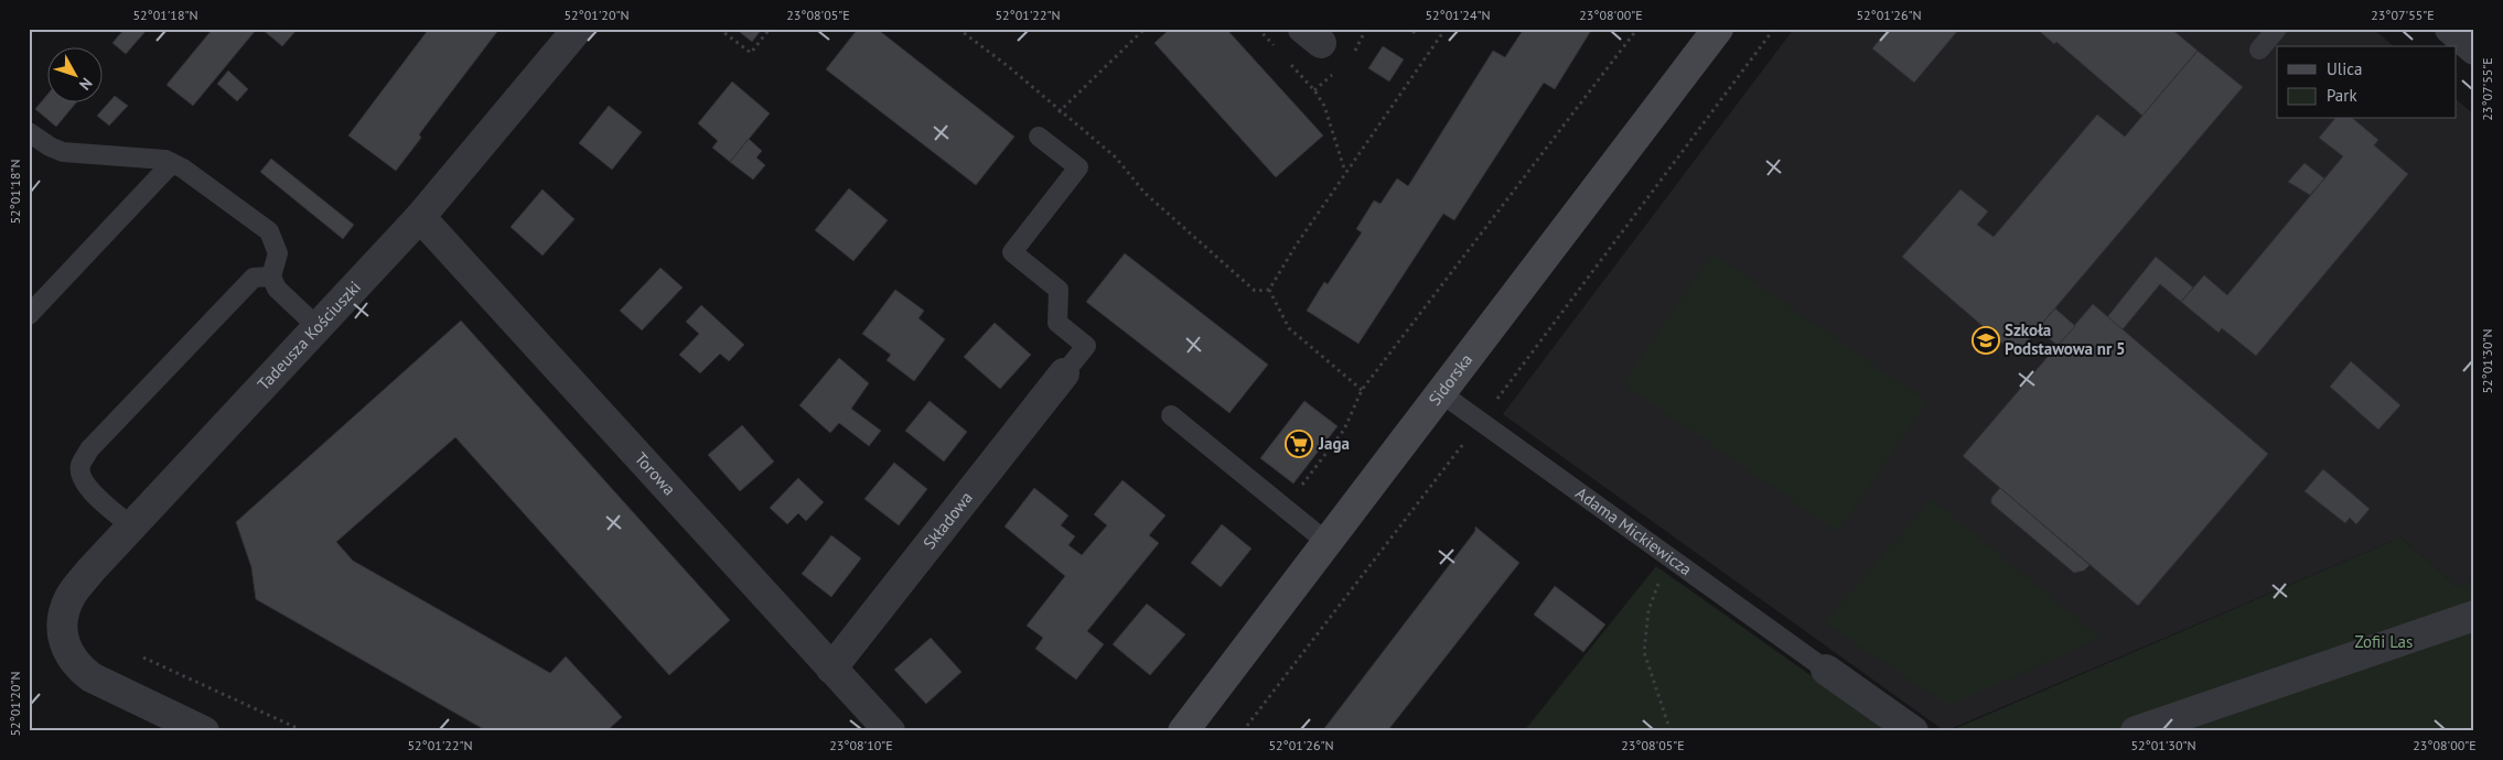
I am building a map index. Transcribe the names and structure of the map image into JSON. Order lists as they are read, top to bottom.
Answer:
{
  "streets": {
    "street": [
      "Tadeusza Kościuszki",
      "Sidorska",
      "Torowa",
      "Składowa"
    ],
    "lane": ["Adama Mickiewicza"]
  },
  "crossings": [
    ["Tadeusza Kościuszki", "Torowa"],
    ["Sidorska", "Adama Mickiewicza"],
    ["Torowa", "Składowa"]
  ],
  "parks": ["Zofii Las"],
  "places": {
    "school or university": ["Szkoła Podstawowa nr 5"],
    "supermarket": ["Jaga"]
  },
  "legend": ["Ulica", "Park"],
  "north": "bottom right",
  "coordinates": [
    "52°01'18\"N",
    "52°01'20\"N",
    "23°08'05\"E",
    "52°01'22\"N",
    "52°01'24\"N",
    "23°08'00\"E",
    "52°01'26\"N",
    "23°07'55\"E",
    "52°01'30\"N",
    "23°08'10\"E"
  ]
}
